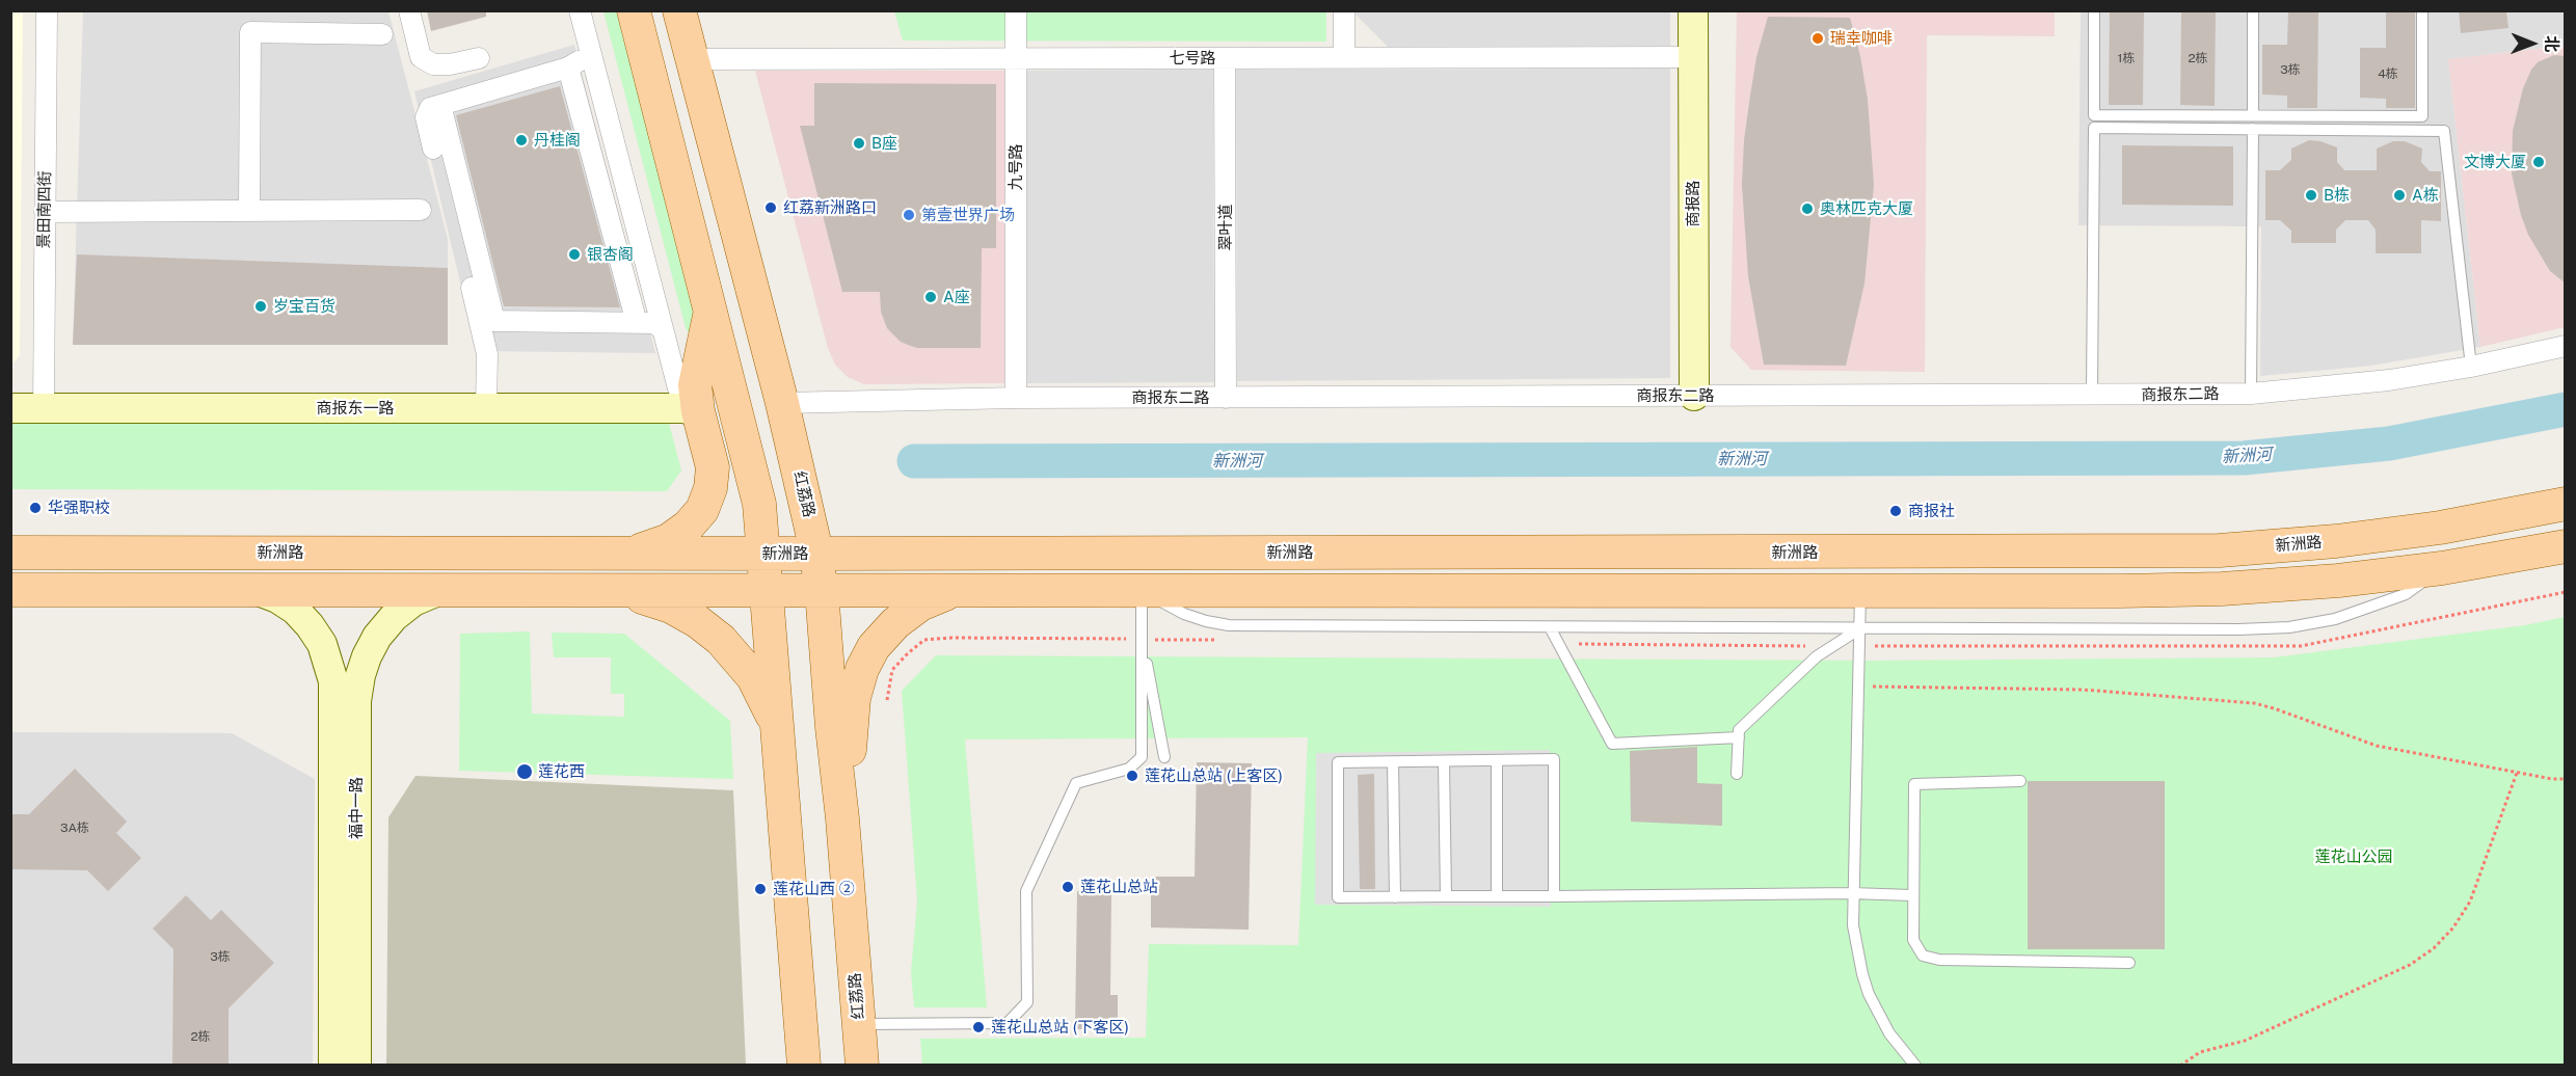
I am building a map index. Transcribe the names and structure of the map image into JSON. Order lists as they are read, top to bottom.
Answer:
{
  "streets": {
    "main road": ["红荔路", "新洲路"],
    "street": [
      "七号路",
      "九号路",
      "商报路",
      "景田南四街",
      "翠叶道",
      "商报东二路",
      "商报东一路",
      "福中一路"
    ]
  },
  "crossings": [
    ["七号路", "九号路"],
    ["七号路", "商报路"],
    ["七号路", "翠叶道"],
    ["七号路", "红荔路"],
    ["九号路", "商报东二路"],
    ["商报路", "商报东二路"],
    ["景田南四街", "商报东一路"],
    ["翠叶道", "商报东二路"],
    ["商报东二路", "红荔路"],
    ["红荔路", "新洲路"]
  ],
  "water": ["新洲河"],
  "parks": ["莲花山公园"],
  "places": [
    "瑞幸咖啡",
    "丹桂阁",
    "B座",
    "文博大厦",
    "B栋",
    "A栋",
    "红荔新洲路口",
    "奥林匹克大厦",
    "第壹世界广场",
    "银杏阁",
    "A座",
    "岁宝百货",
    "华强职校",
    "商报社",
    "莲花西",
    "莲花山总站 (上客区)",
    "莲花山总站",
    "莲花山西 ②",
    "莲花山总站 (下客区)"
  ],
  "house_numbers": [
    "1栋",
    "2栋",
    "3栋",
    "4栋",
    "3A栋",
    "3栋",
    "2栋"
  ],
  "north": "right"
}
